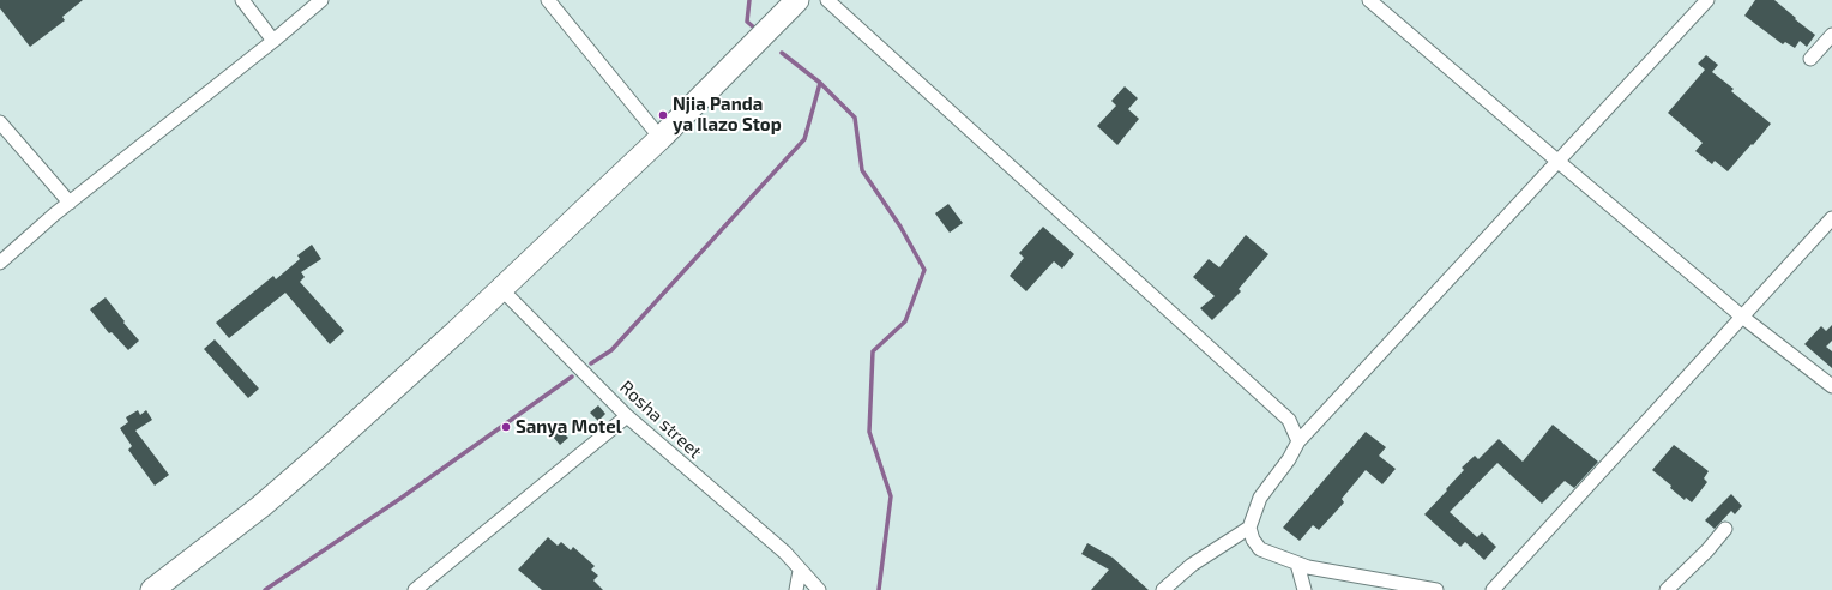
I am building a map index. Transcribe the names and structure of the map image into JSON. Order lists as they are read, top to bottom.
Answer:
{
  "streets": {
    "street": ["Rosha street"]
  },
  "places": ["Njia Panda ya Ilazo Stop", "Sanya Motel"]
}
